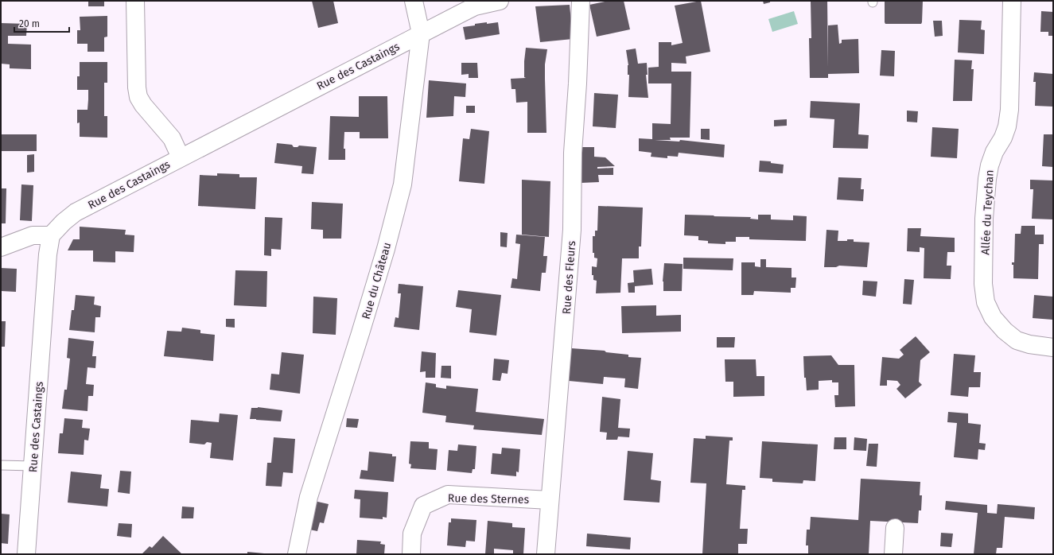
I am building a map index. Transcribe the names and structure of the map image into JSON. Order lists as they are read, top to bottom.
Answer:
{
  "streets": {
    "street": [
      "Rue des Castaings",
      "Allée du Teychan",
      "Rue des Fleurs",
      "Rue du Château",
      "Rue des Sternes"
    ]
  },
  "crossings": [
    ["Rue des Castaings", "Rue du Château"],
    ["Rue des Fleurs", "Rue des Sternes"]
  ],
  "scale_bar": "20 m"
}
